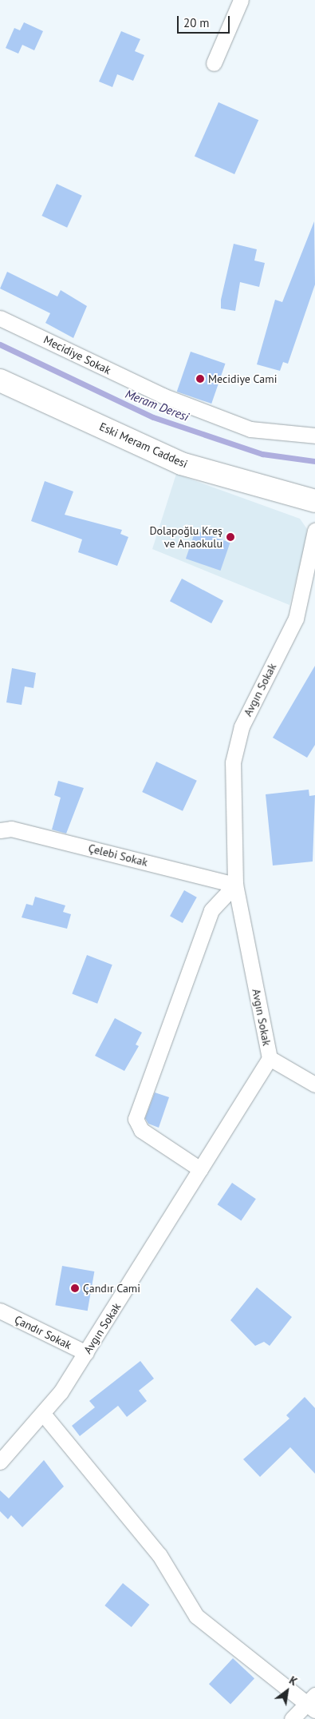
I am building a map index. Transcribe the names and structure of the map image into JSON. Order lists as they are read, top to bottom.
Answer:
{
  "streets": {
    "street": [
      "Mecidiye Sokak",
      "Eski Meram Caddesi",
      "Avgın Sokak",
      "Çelebi Sokak",
      "Çandır Sokak"
    ]
  },
  "crossings": [
    ["Avgın Sokak", "Çelebi Sokak"],
    ["Avgın Sokak", "Çandır Sokak"]
  ],
  "water": ["Meram Deresi"],
  "places": ["Mecidiye Cami", "Dolapoğlu Kreş ve Anaokulu", "Çandır Cami"],
  "scale_bar": "20 m",
  "north": "top right"
}
